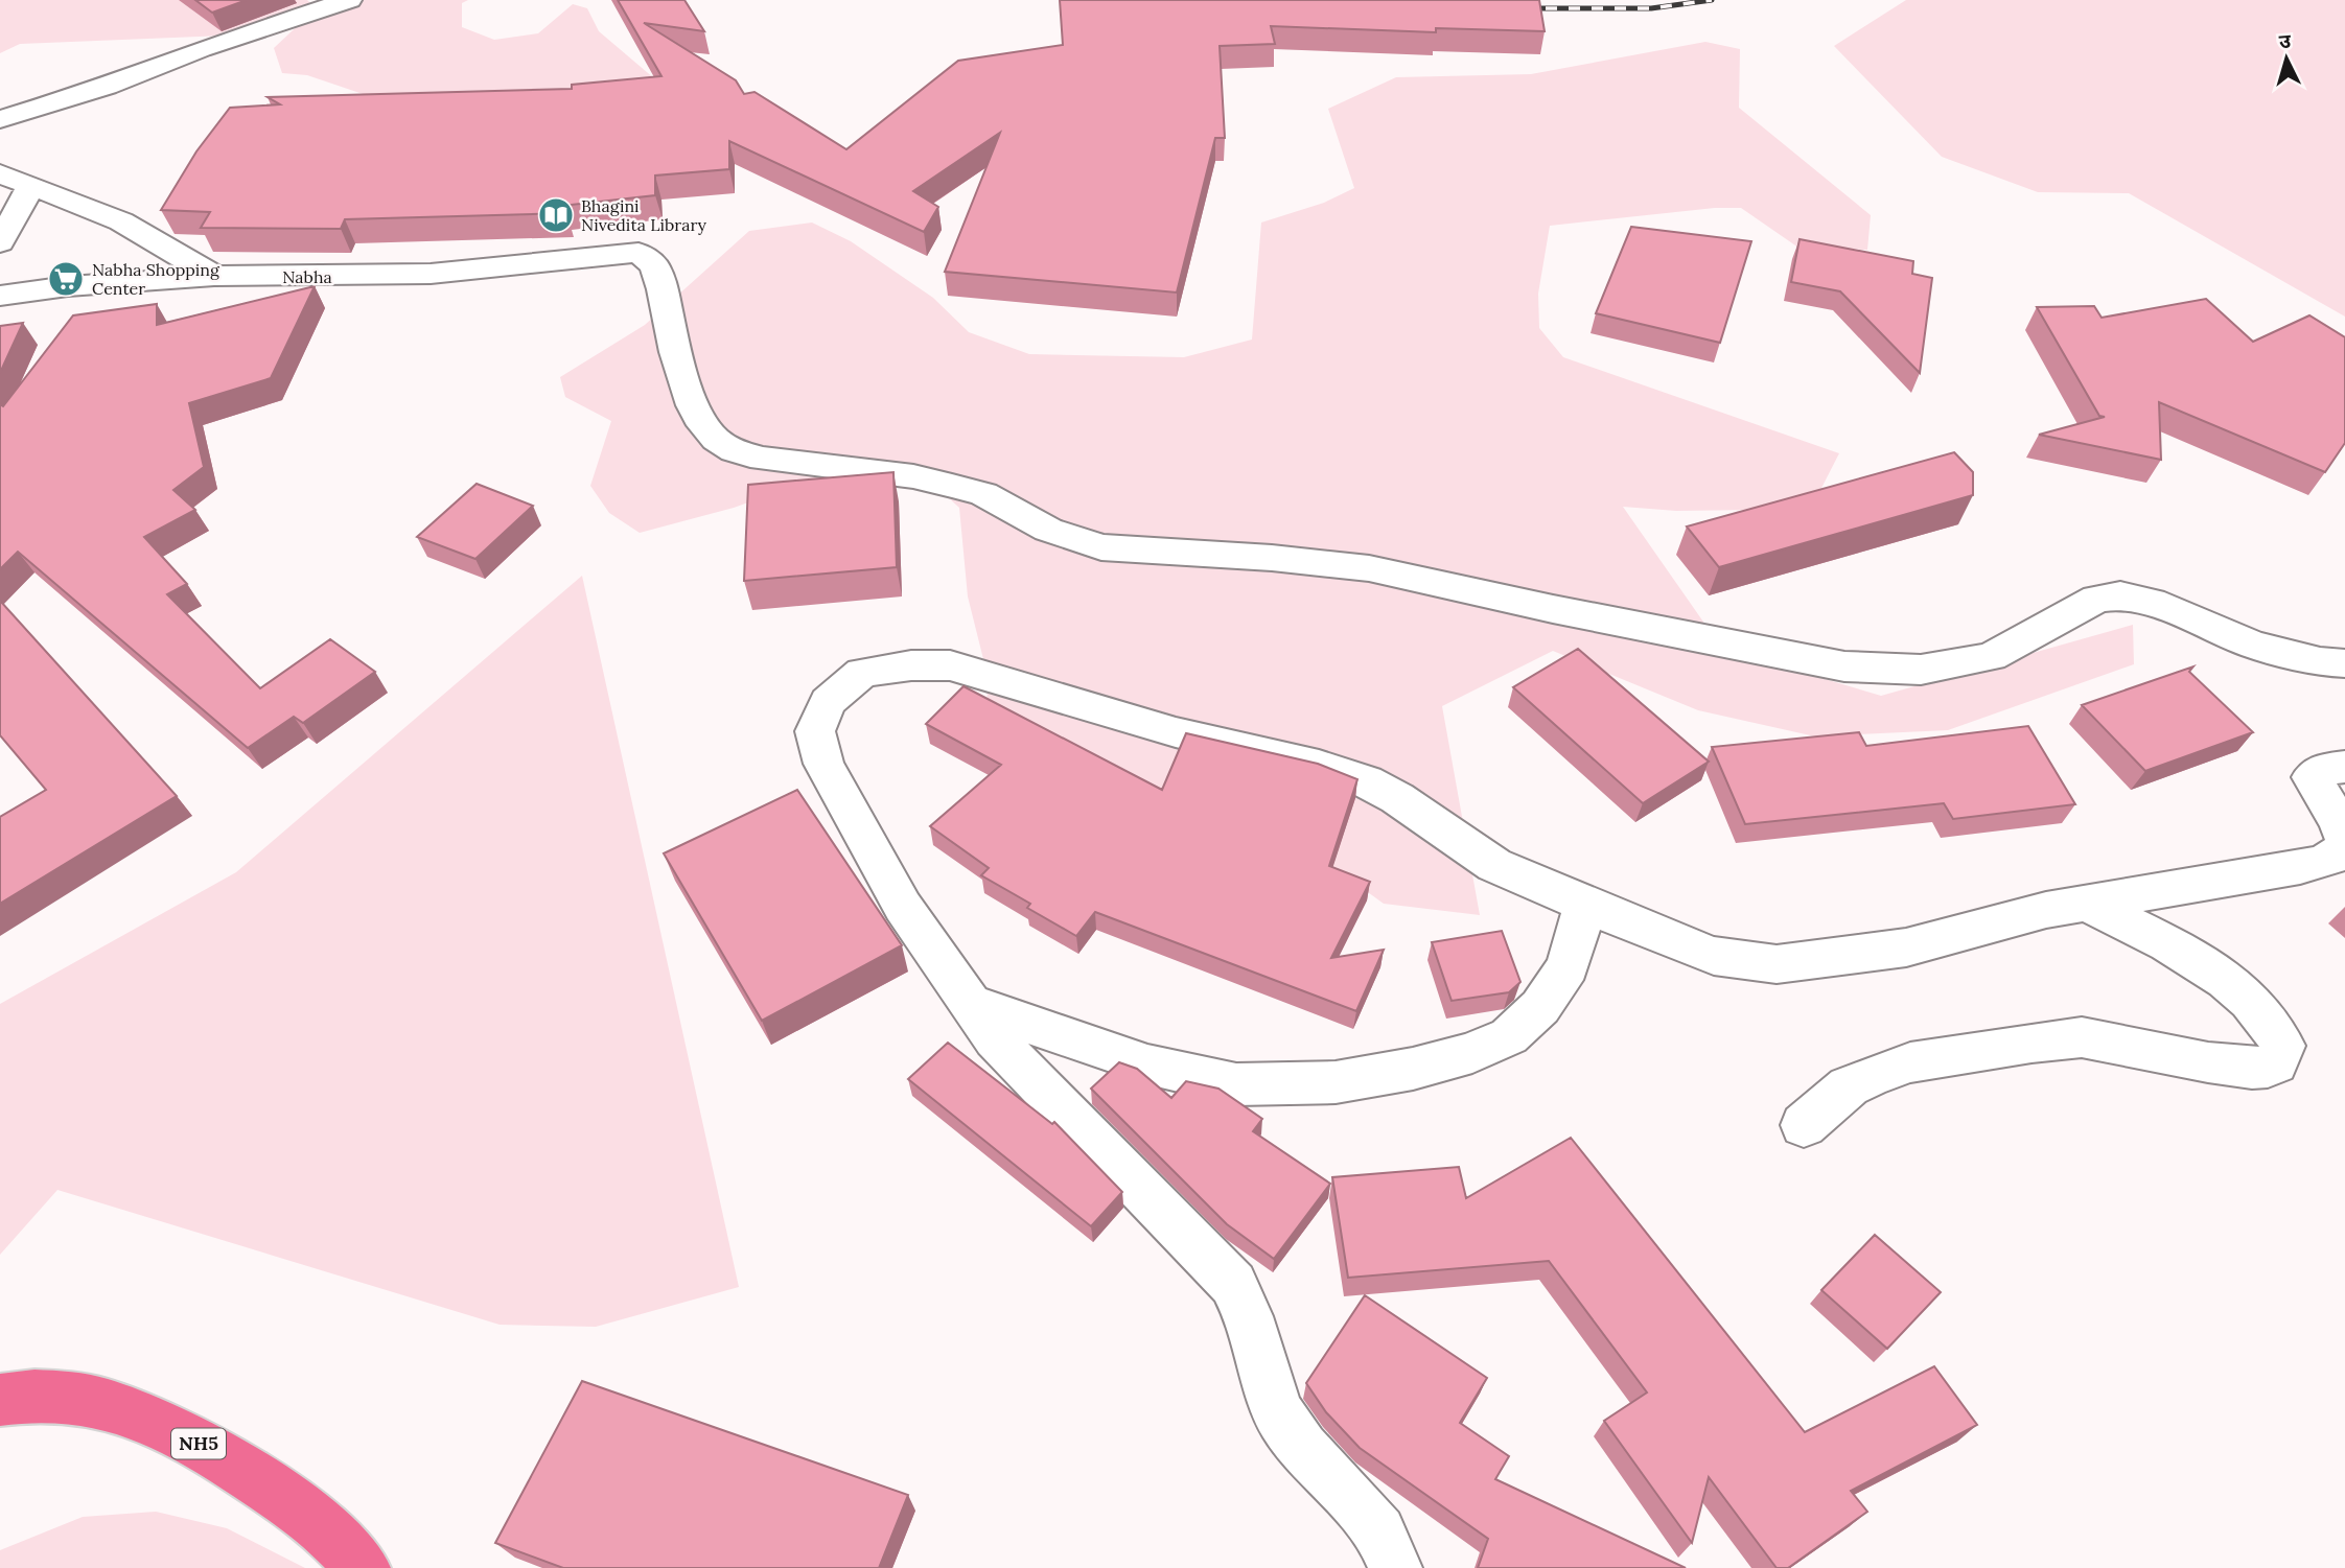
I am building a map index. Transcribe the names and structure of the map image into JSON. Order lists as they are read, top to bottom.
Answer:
{
  "streets": {
    "highway": ["NH5"],
    "street": ["Nabha"]
  },
  "places": {
    "library": ["Bhagini Nivedita Library"],
    "supermarket": ["Nabha Shopping Center"]
  },
  "north": "top"
}
